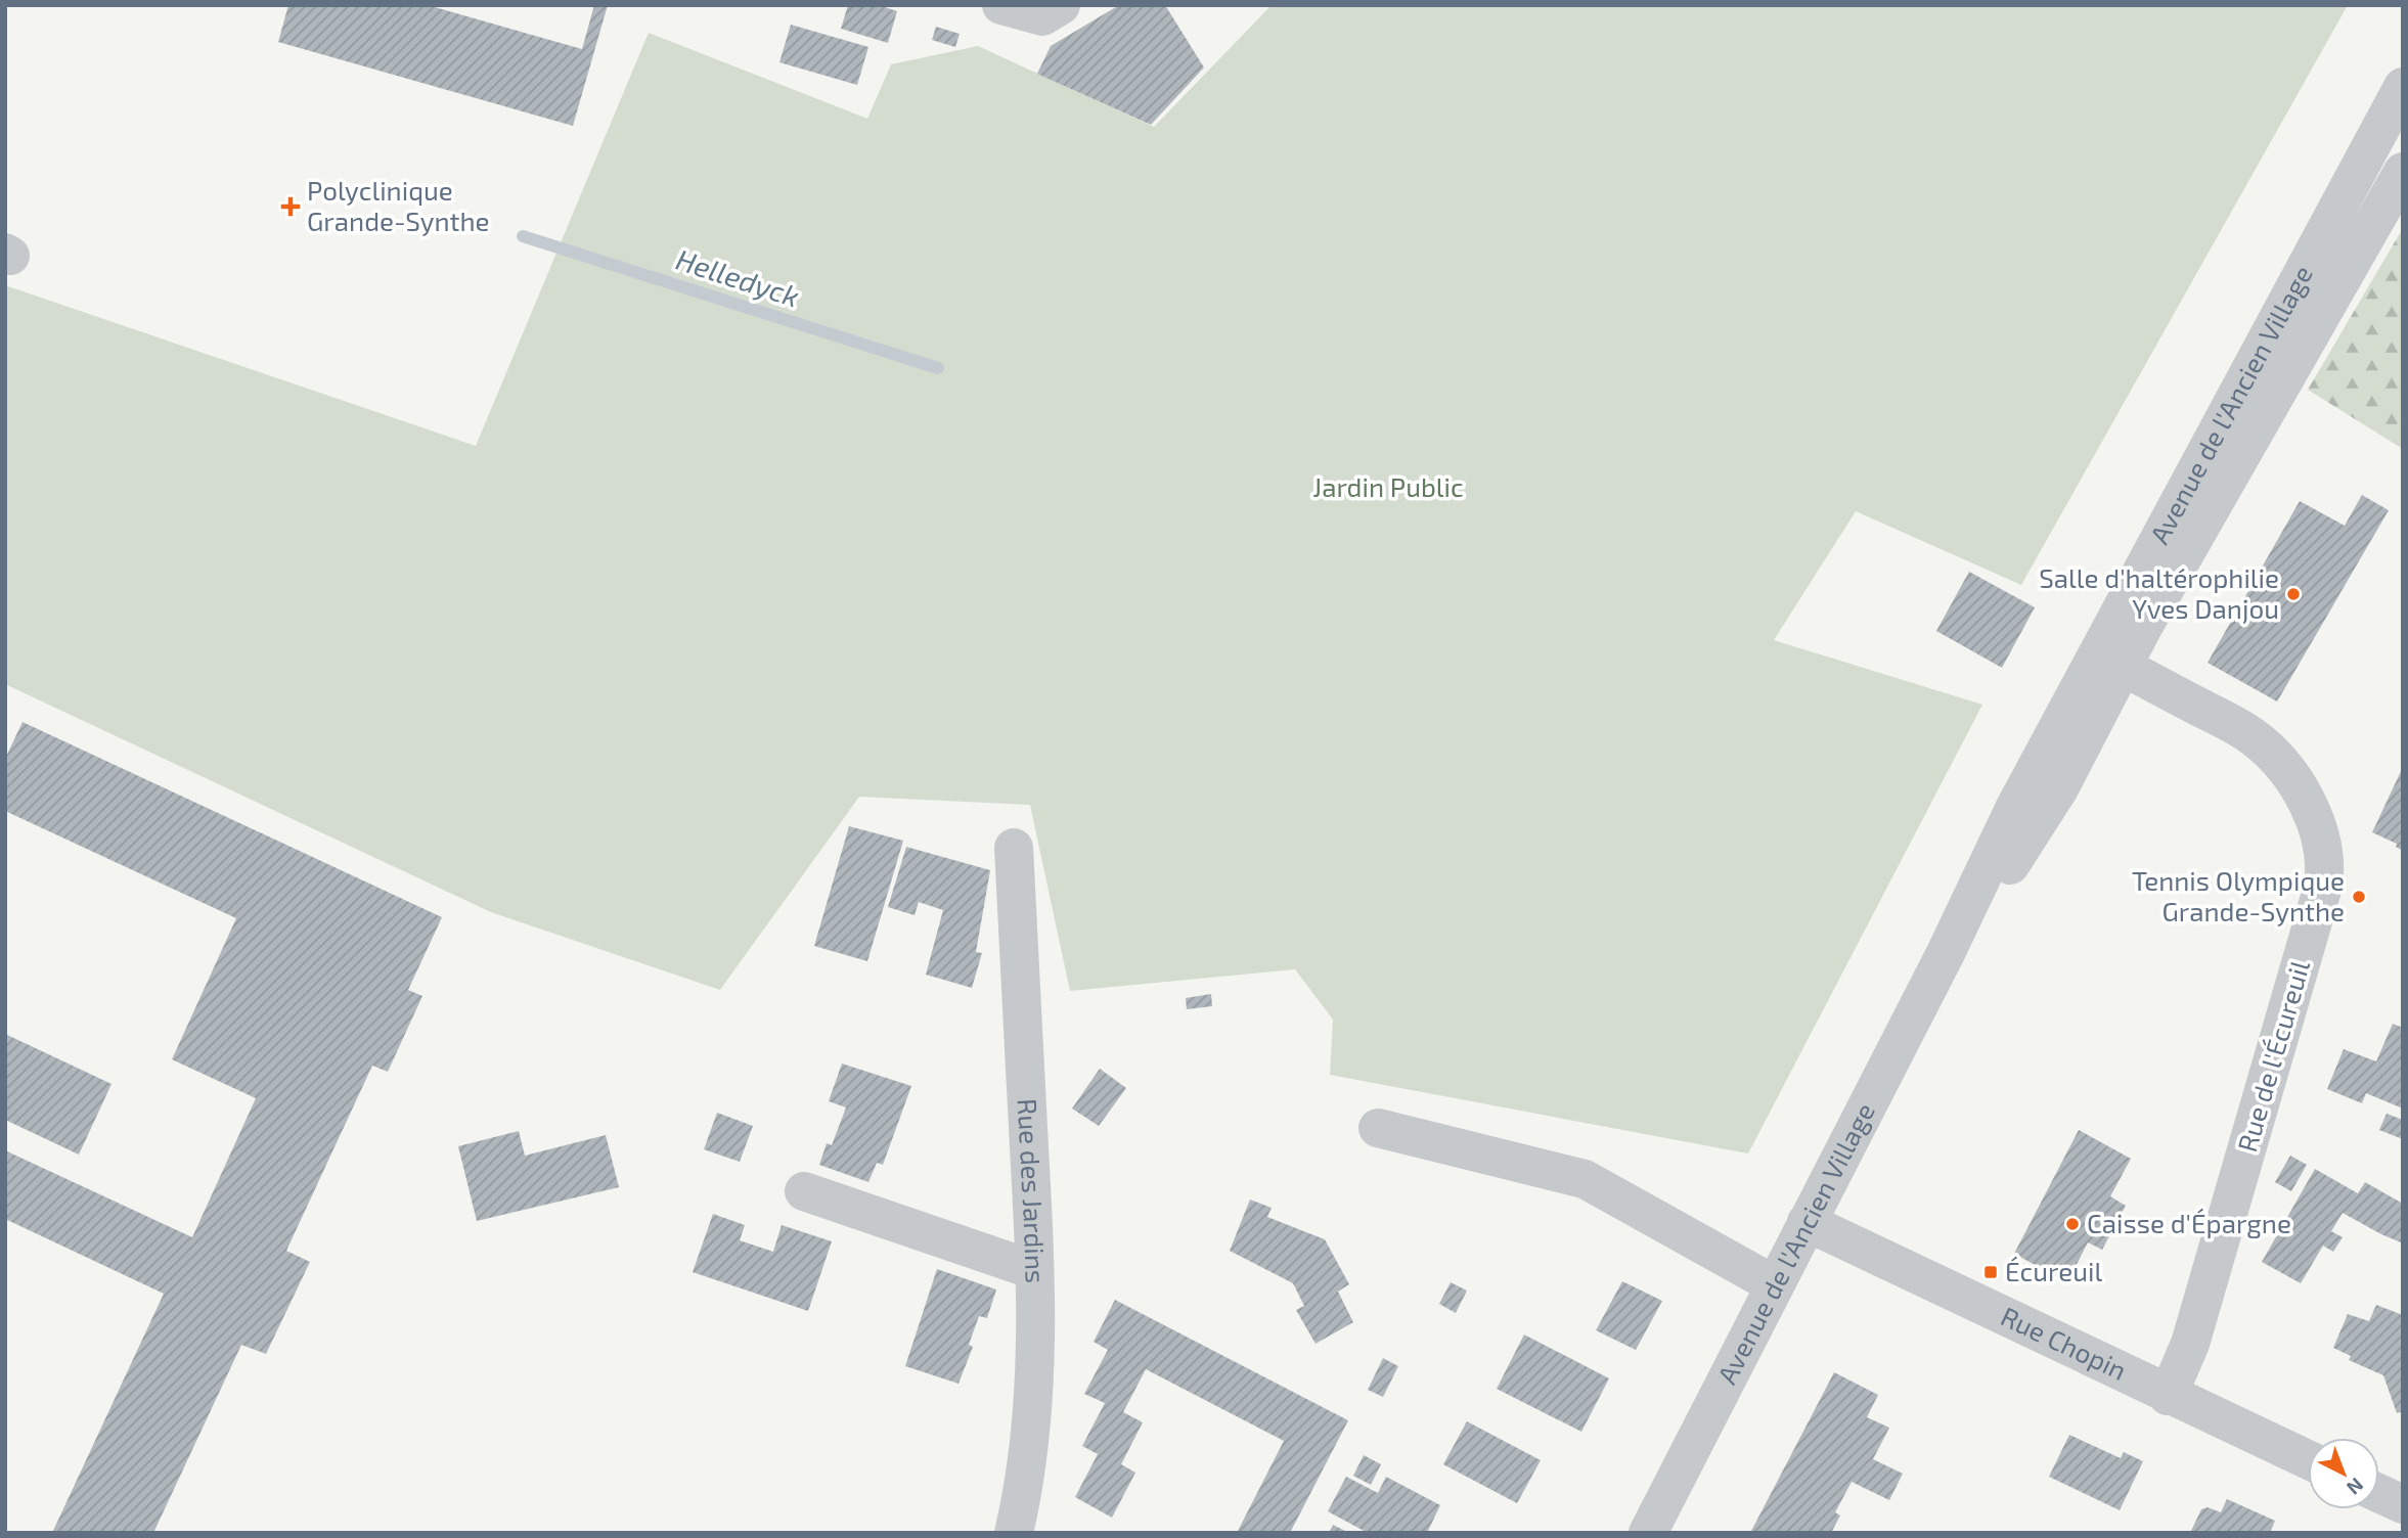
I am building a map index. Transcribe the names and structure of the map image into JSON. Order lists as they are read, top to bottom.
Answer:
{
  "streets": {
    "street": [
      "Avenue de l'Ancien Village",
      "Rue de l'Écureuil",
      "Rue des Jardins",
      "Rue Chopin"
    ]
  },
  "crossings": [
    ["Avenue de l'Ancien Village", "Rue de l'Écureuil"],
    ["Avenue de l'Ancien Village", "Rue Chopin"],
    ["Rue de l'Écureuil", "Rue Chopin"]
  ],
  "water": ["Helledyck"],
  "parks": ["Jardin Public"],
  "places": {
    "health": ["Polyclinique Grande-Synthe"],
    "other": ["Salle d'haltérophilie Yves Danjou", "Tennis Olympique Grande-Synthe", "Caisse d'Épargne"],
    "transit": ["Écureuil"]
  },
  "north": "bottom right"
}
